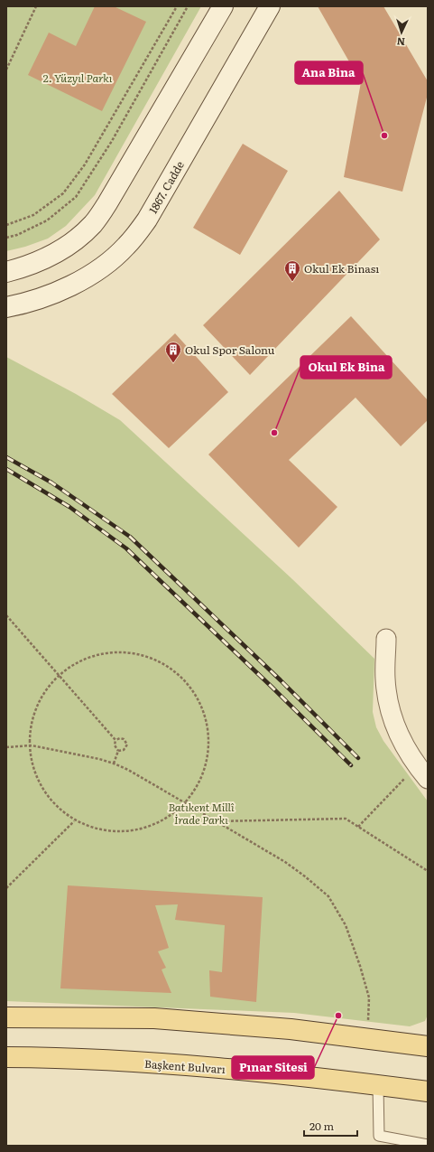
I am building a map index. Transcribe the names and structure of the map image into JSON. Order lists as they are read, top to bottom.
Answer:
{
  "streets": {
    "main road": ["Başkent Bulvarı"],
    "street": ["1867. Cadde"]
  },
  "parks": ["2. Yüzyıl Parkı", "Batıkent Millî İrade Parkı"],
  "places": {
    "other": ["Ana Bina", "Okul Ek Bina", "Pınar Sitesi"],
    "building": ["Okul Ek Binası", "Okul Spor Salonu"]
  },
  "scale_bar": "20 m",
  "north": "bottom"
}
